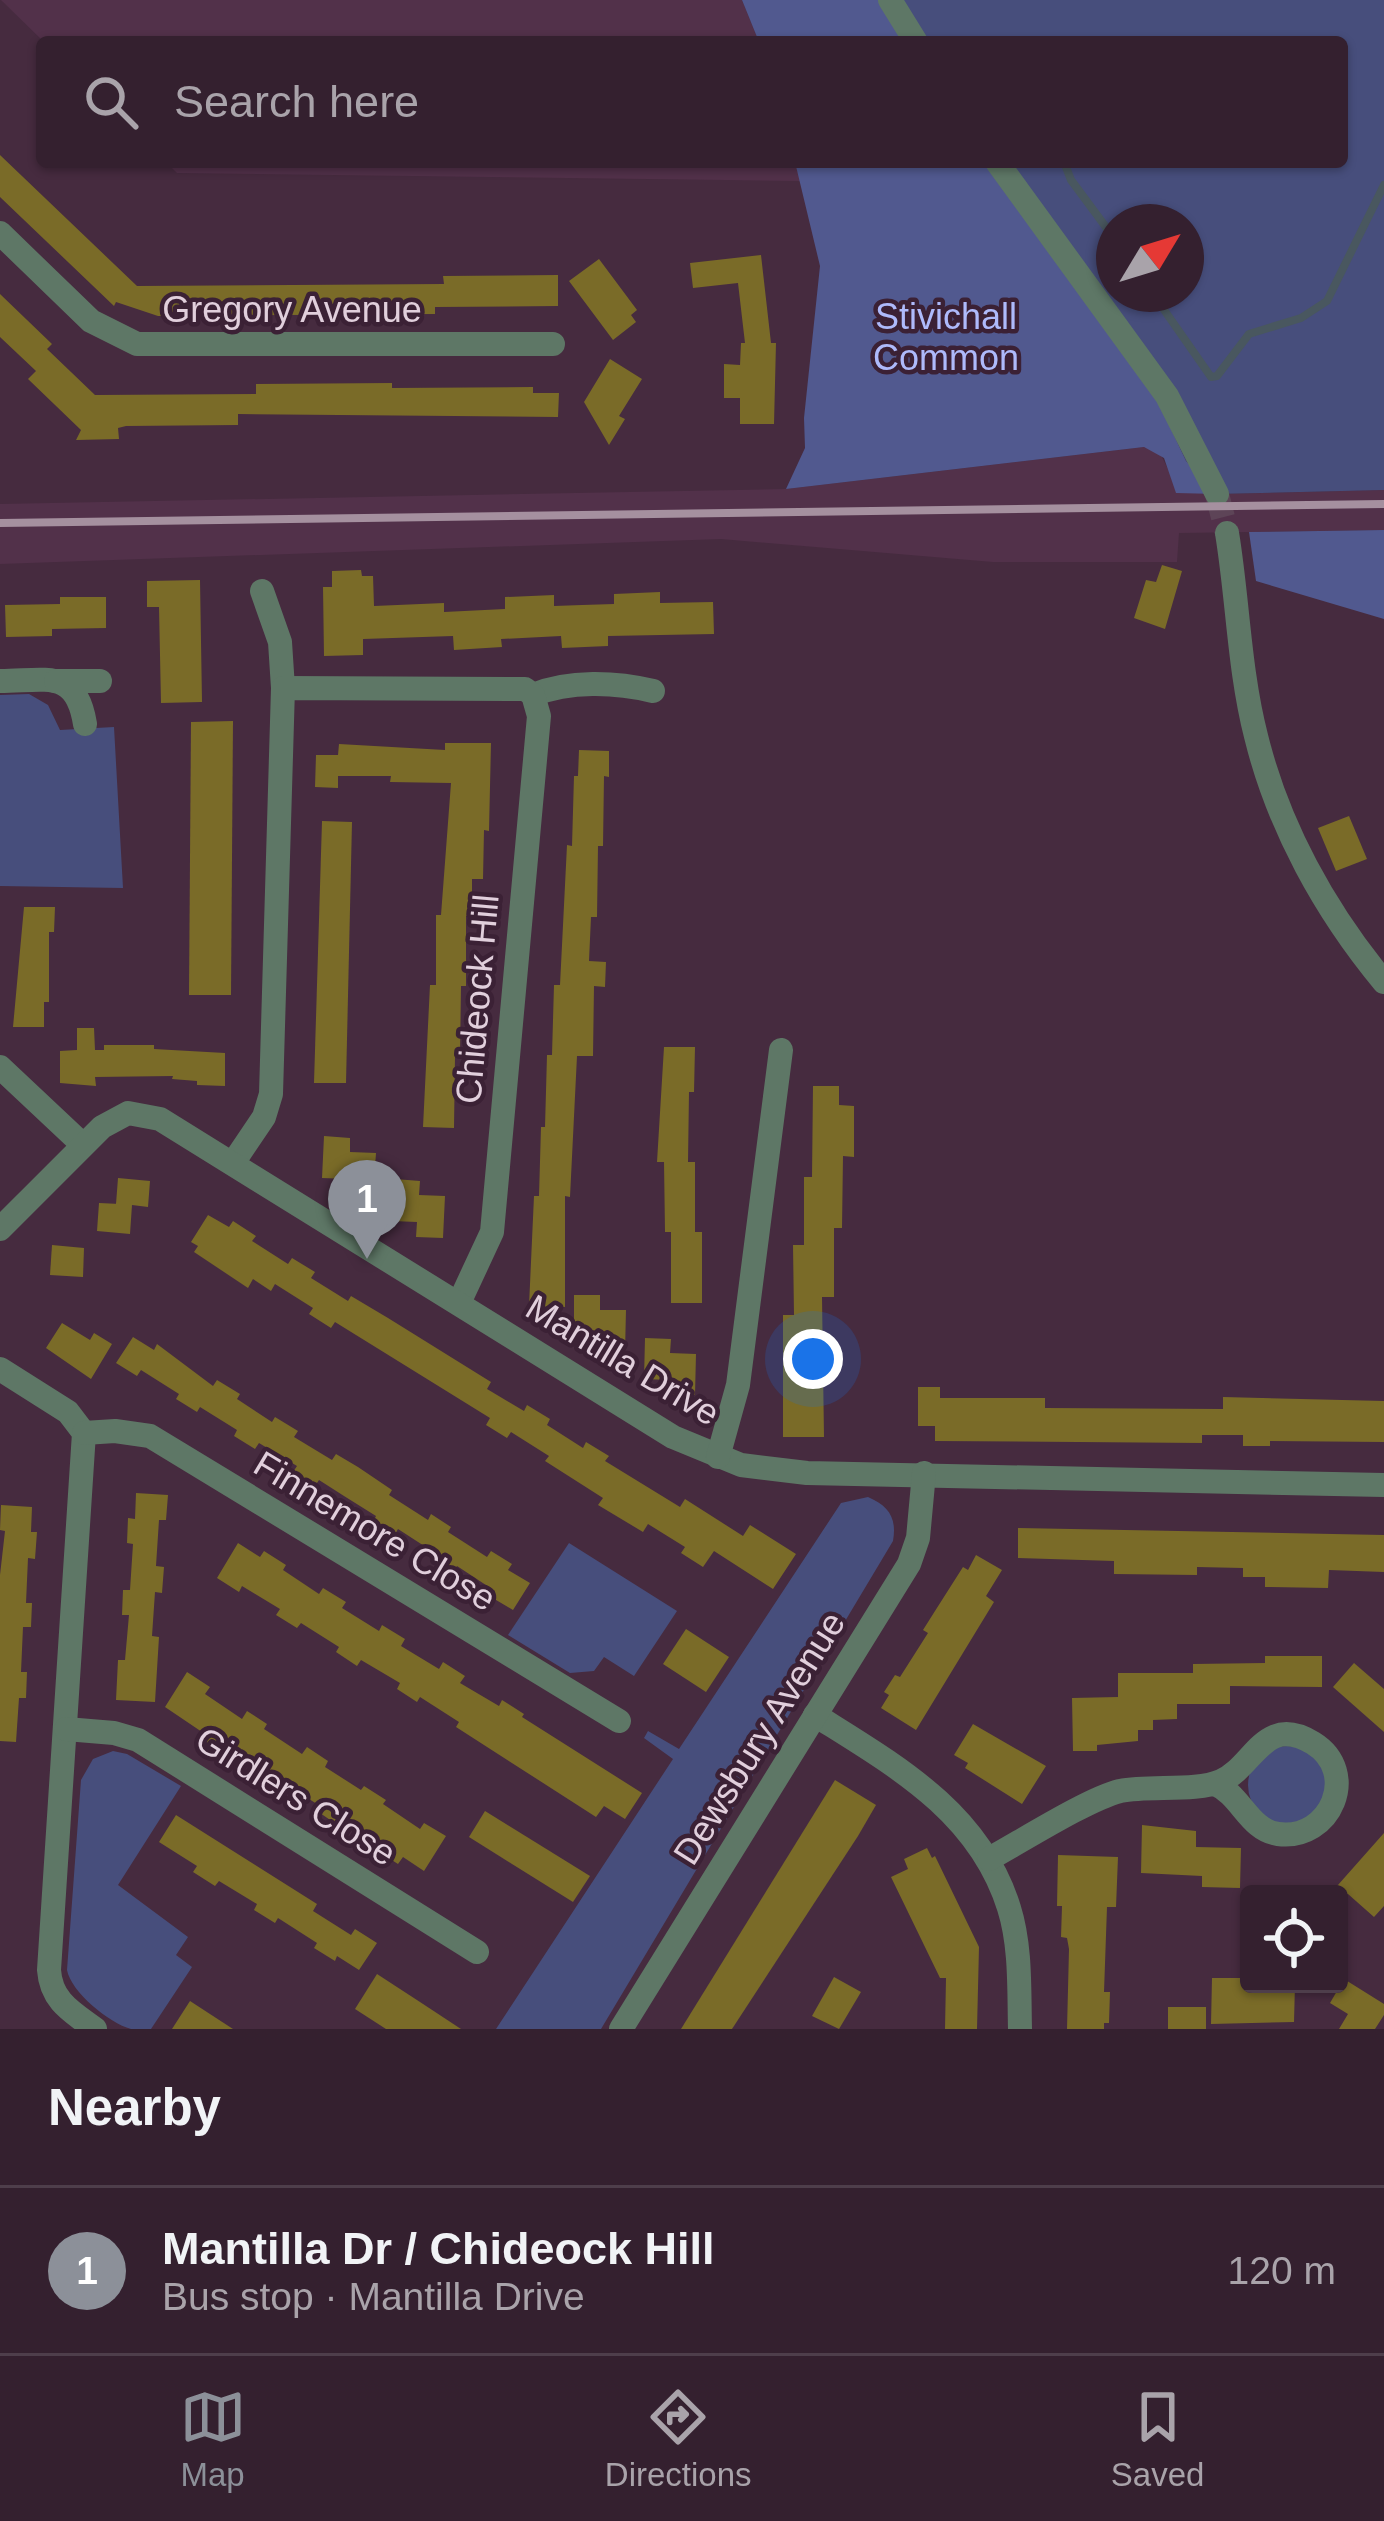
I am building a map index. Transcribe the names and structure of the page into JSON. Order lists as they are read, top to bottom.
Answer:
{
  "streets": {
    "street": [
      "Gregory Avenue",
      "Chideock Hill",
      "Mantilla Drive",
      "Finnemore Close",
      "Dewsbury Avenue",
      "Girdlers Close"
    ]
  },
  "crossings": [
    ["Chideock Hill", "Mantilla Drive"],
    ["Mantilla Drive", "Dewsbury Avenue"]
  ],
  "parks": ["Stivichall Common"],
  "north": "top right",
  "page": {
    "search": "Search here",
    "pins": "1",
    "heading": "Nearby",
    "list": [
      {
        "mark": "1",
        "name": "Mantilla Dr / Chideock Hill",
        "note": "Bus stop · Mantilla Drive",
        "value": "120 m"
      }
    ],
    "nav": ["Map", "Directions", "Saved"]
  }
}
